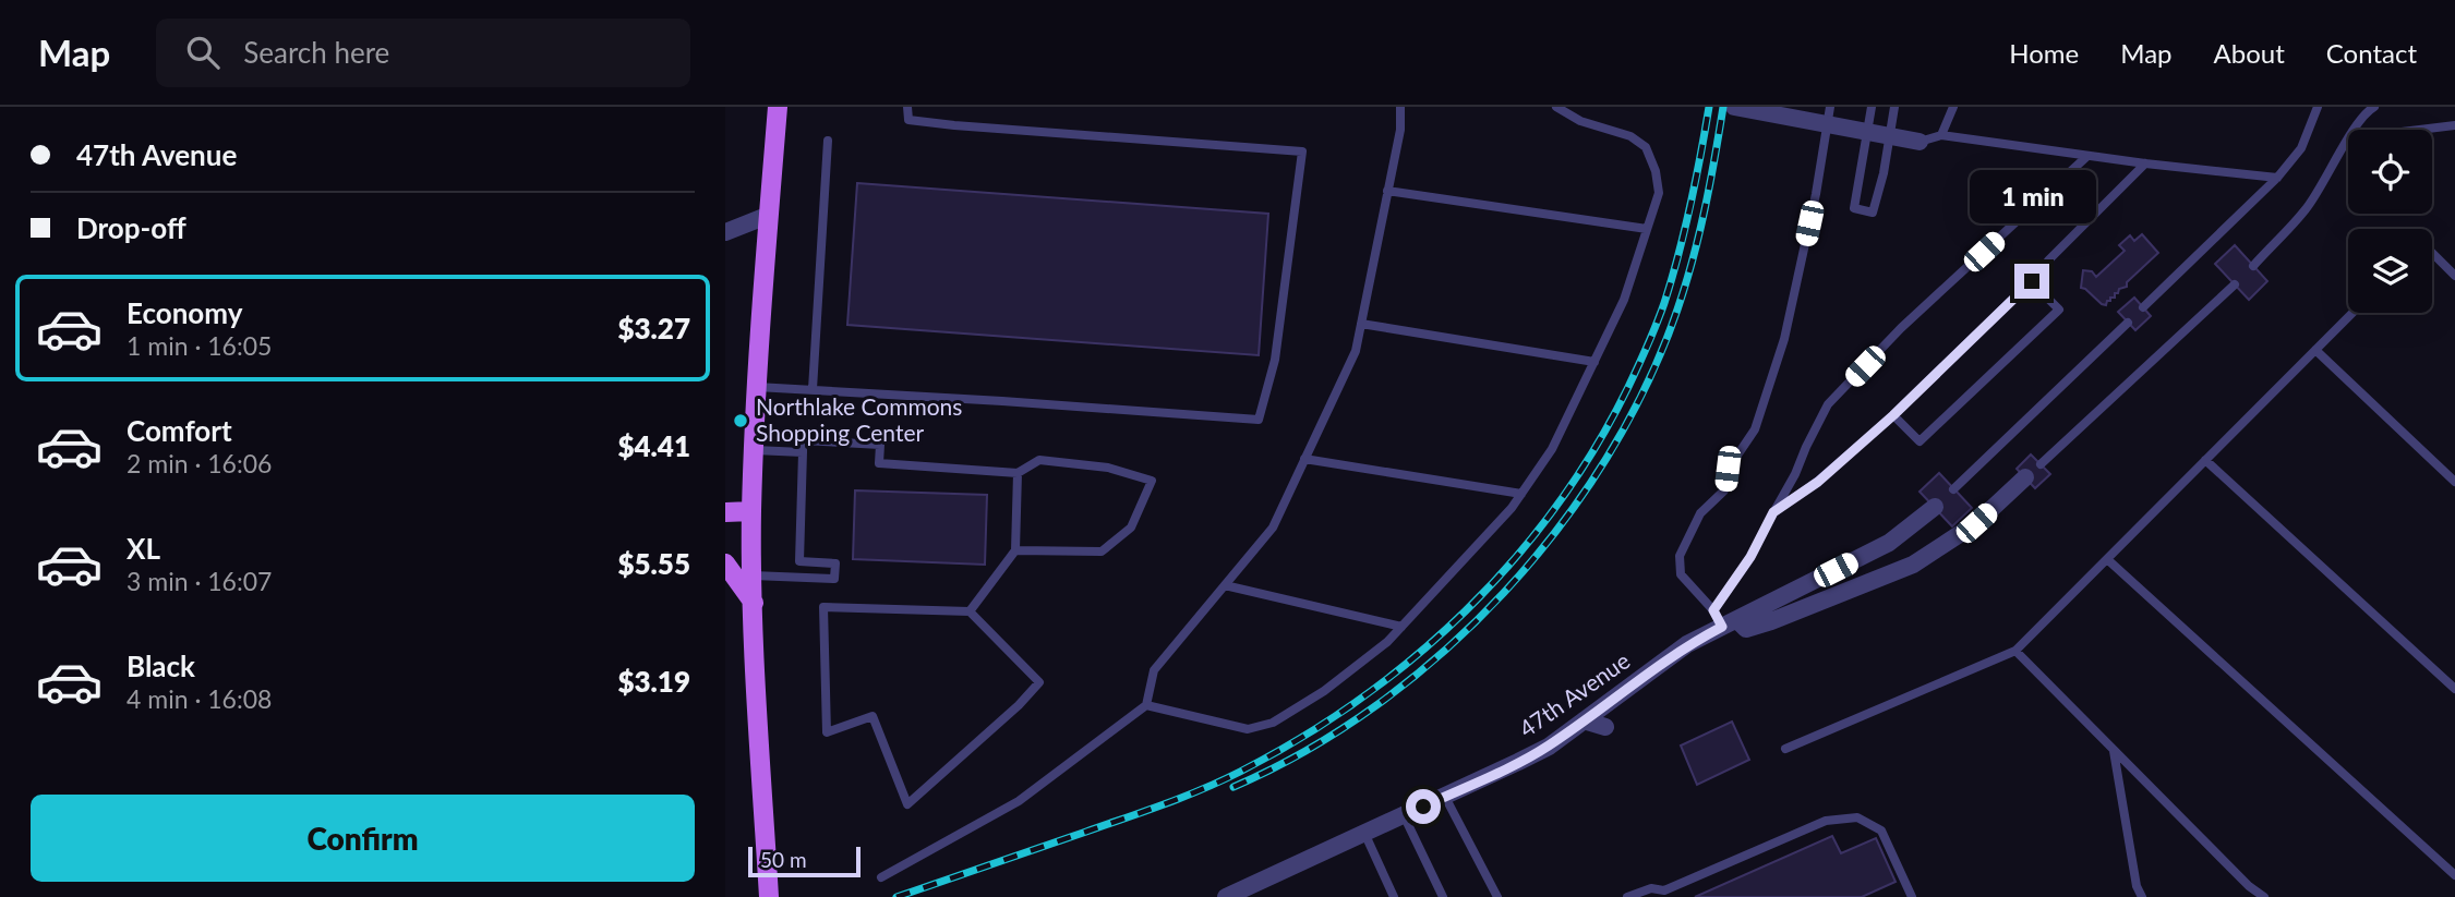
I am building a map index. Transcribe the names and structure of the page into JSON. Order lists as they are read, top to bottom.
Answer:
{
  "streets": {
    "street": ["47th Avenue"]
  },
  "places": ["Northlake Commons Shopping Center"],
  "scale_bar": "50 m",
  "page": {
    "header": "Map",
    "search": "Search here",
    "nav": [
      "Home",
      "Map",
      "About",
      "Contact"
    ],
    "banner": ["47th Avenue", "Drop-off"],
    "bubble": "1 min",
    "list": [
      {
        "name": "Economy",
        "note": "1 min · 16:05",
        "value": "$3.27"
      },
      {
        "name": "Comfort",
        "note": "2 min · 16:06",
        "value": "$4.41"
      },
      {
        "name": "XL",
        "note": "3 min · 16:07",
        "value": "$5.55"
      },
      {
        "name": "Black",
        "note": "4 min · 16:08",
        "value": "$3.19"
      }
    ],
    "buttons": "Confirm",
    "scale": "50 m"
  }
}
